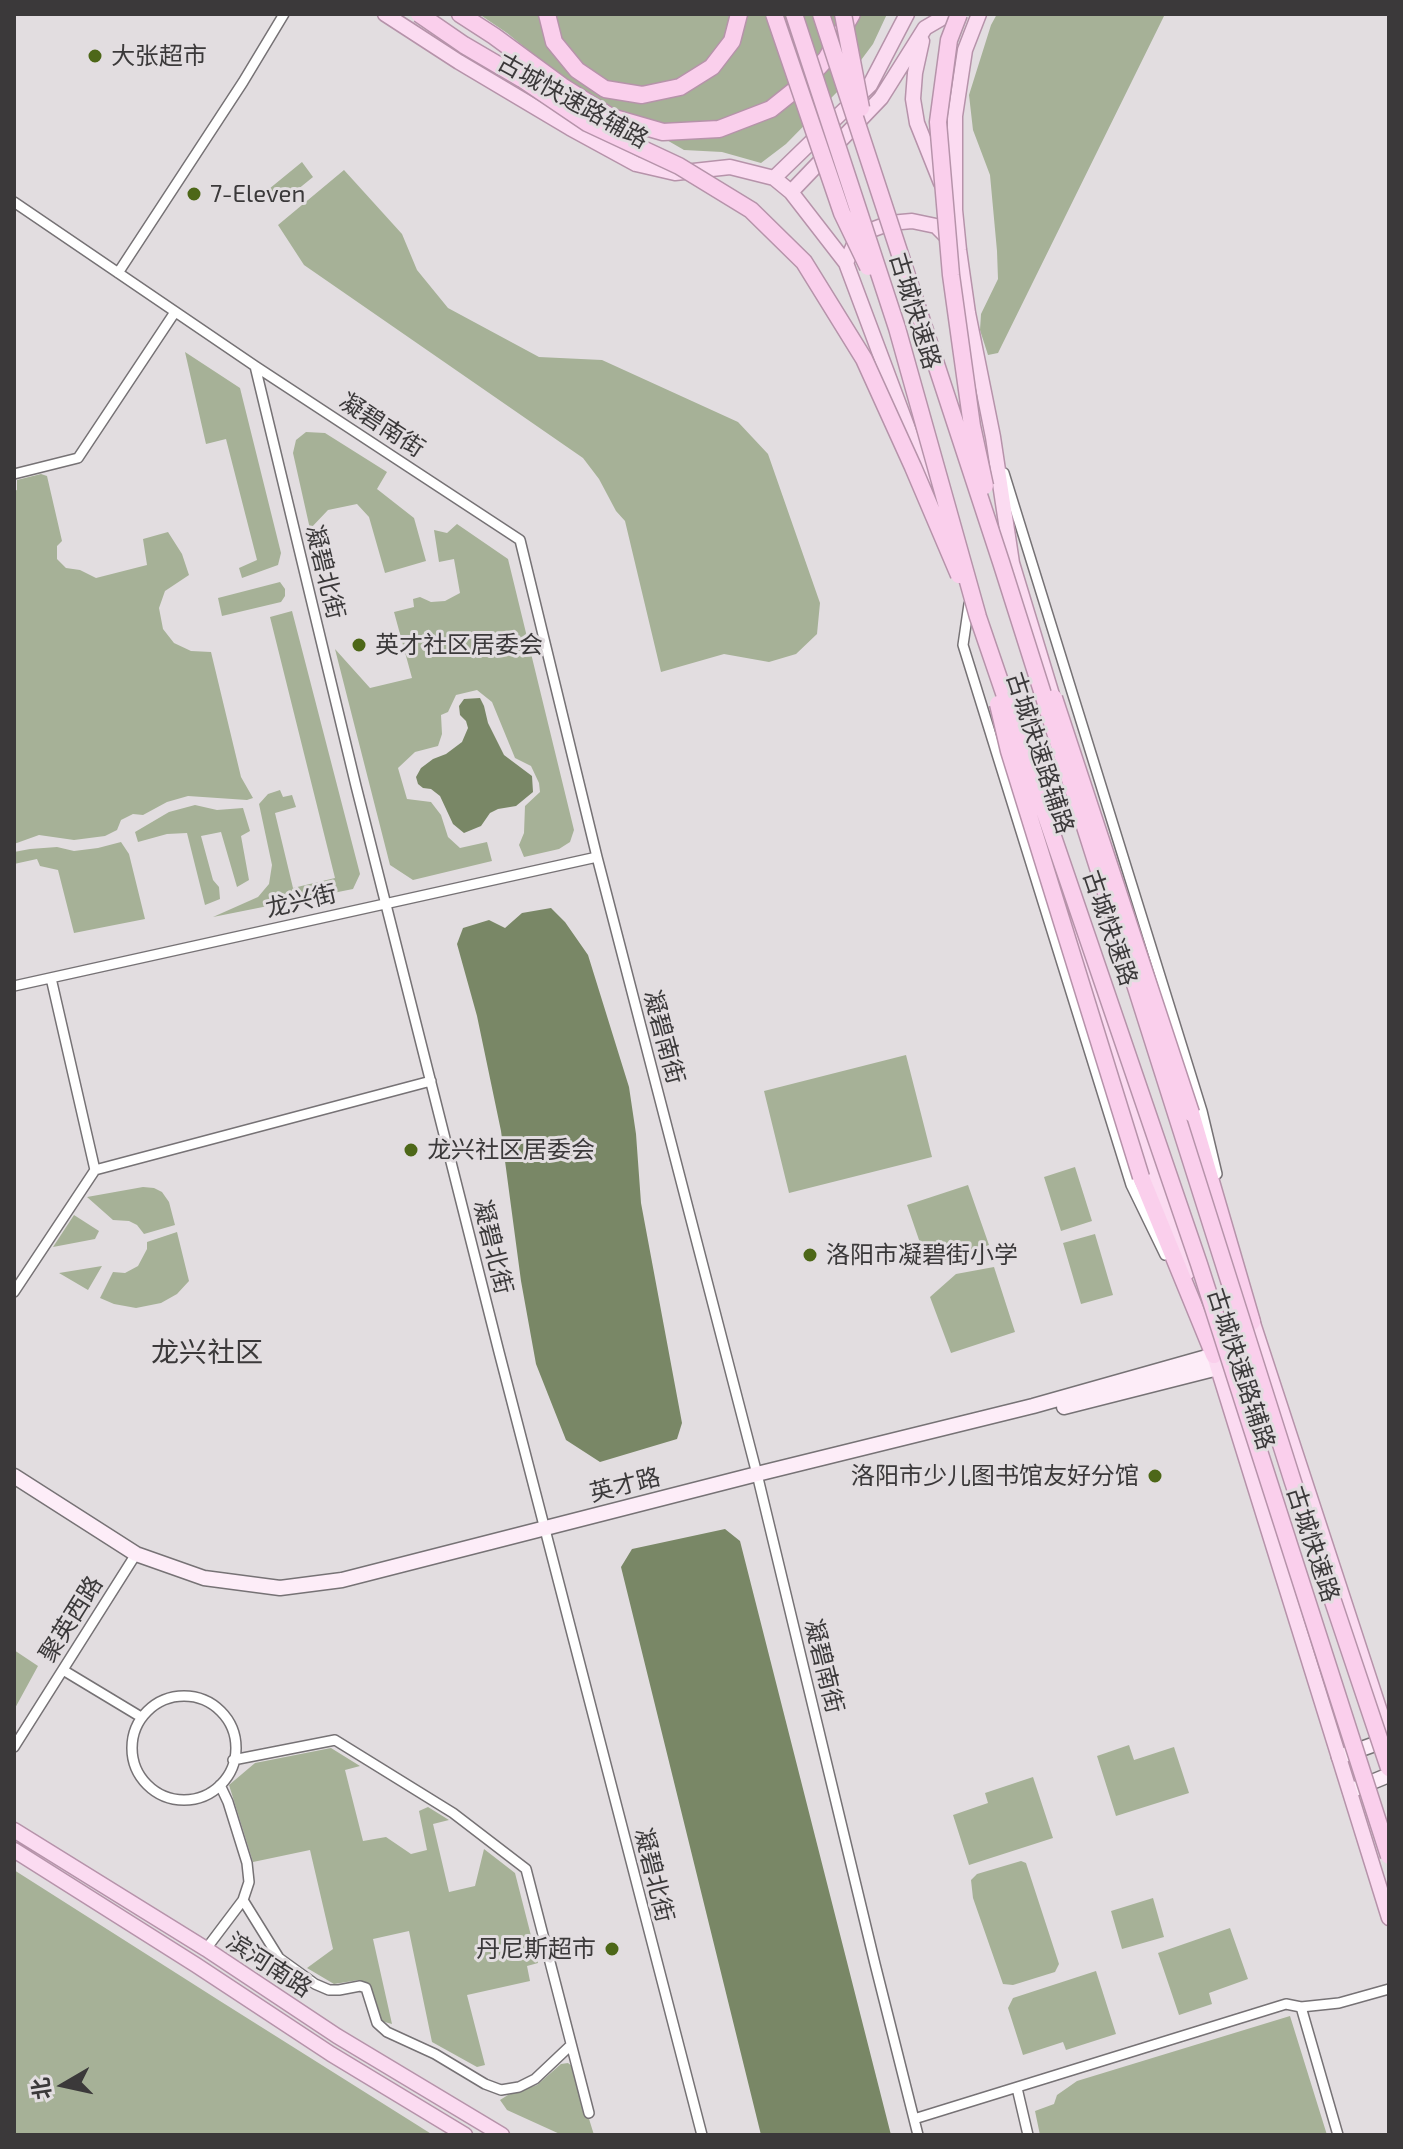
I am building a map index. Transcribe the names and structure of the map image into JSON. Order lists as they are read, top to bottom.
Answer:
{
  "streets": {
    "highway": ["古城快速路"],
    "main road": ["古城快速路辅路", "英才路", "滨河南路"],
    "street": [
      "凝碧南街",
      "凝碧北街",
      "龙兴街",
      "聚英西路"
    ]
  },
  "crossings": [
    ["古城快速路辅路", "古城快速路"],
    ["古城快速路辅路", "英才路"],
    ["凝碧南街", "凝碧北街"],
    ["凝碧南街", "龙兴街"],
    ["凝碧南街", "英才路"],
    ["凝碧北街", "龙兴街"],
    ["凝碧北街", "英才路"],
    ["英才路", "聚英西路"]
  ],
  "districts": ["龙兴社区"],
  "places": [
    "大张超市",
    "7-Eleven",
    "英才社区居委会",
    "龙兴社区居委会",
    "洛阳市凝碧街小学",
    "洛阳市少儿图书馆友好分馆",
    "丹尼斯超市"
  ],
  "north": "left"
}
